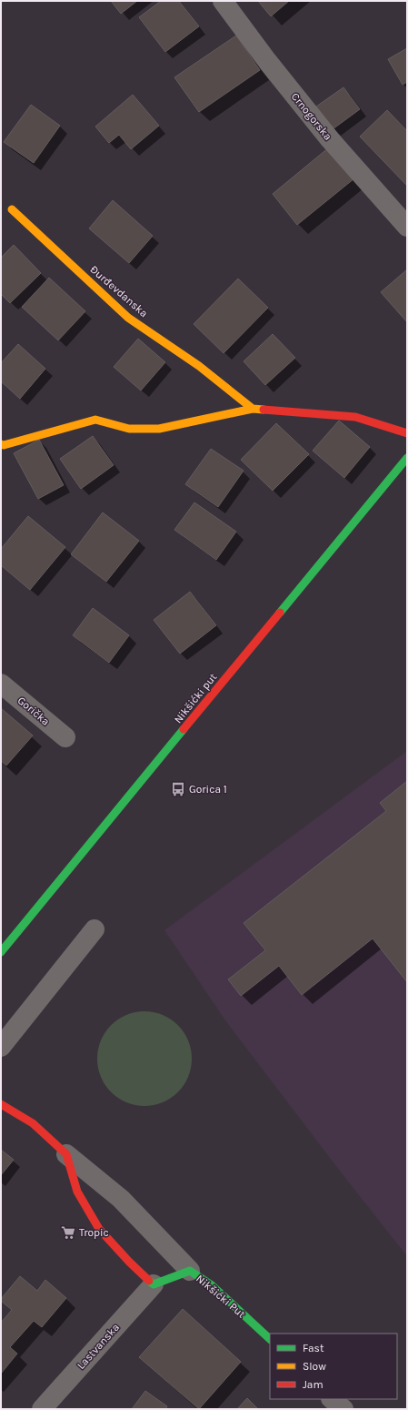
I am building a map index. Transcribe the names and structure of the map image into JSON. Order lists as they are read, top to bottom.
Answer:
{
  "streets": {
    "street": [
      "Crnogorska",
      "Đurđevdanska",
      "Nikšićki put",
      "Gorička",
      "Nikšićki Put",
      "Lastvanska"
    ]
  },
  "crossings": [
    ["Nikšićki Put", "Lastvanska"]
  ],
  "places": {
    "bus stop": ["Gorica 1"],
    "supermarket": ["Tropic"]
  },
  "legend": ["Fast", "Slow", "Jam"]
}
